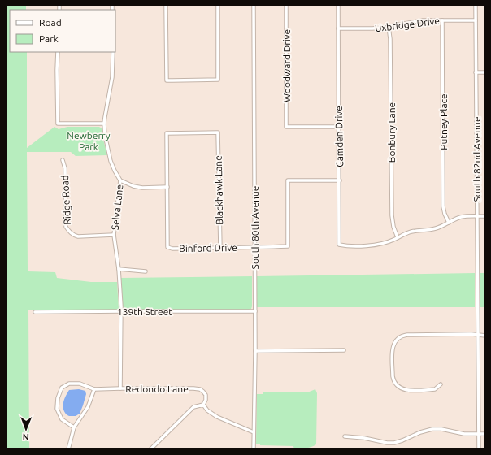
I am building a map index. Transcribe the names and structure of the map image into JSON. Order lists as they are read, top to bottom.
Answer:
{
  "streets": {
    "street": [
      "Uxbridge Drive",
      "Woodward Drive",
      "Putney Place",
      "Bonbury Lane",
      "Camden Drive",
      "South 82nd Avenue",
      "Blackhawk Lane",
      "Ridge Road",
      "Selva Lane",
      "South 80th Avenue",
      "Binford Drive",
      "139th Street",
      "Redondo Lane"
    ]
  },
  "crossings": [
    ["Uxbridge Drive", "Putney Place"],
    ["Uxbridge Drive", "Bonbury Lane"],
    ["Uxbridge Drive", "Camden Drive"],
    ["Uxbridge Drive", "South 82nd Avenue"],
    ["Woodward Drive", "Camden Drive"],
    ["Bonbury Lane", "Camden Drive"],
    ["Camden Drive", "Binford Drive"],
    ["Blackhawk Lane", "Binford Drive"],
    ["Ridge Road", "Selva Lane"],
    ["Selva Lane", "139th Street"],
    ["Selva Lane", "Redondo Lane"],
    ["South 80th Avenue", "Binford Drive"],
    ["South 80th Avenue", "139th Street"]
  ],
  "parks": ["Newberry Park"],
  "legend": ["Road", "Park"],
  "north": "bottom"
}
